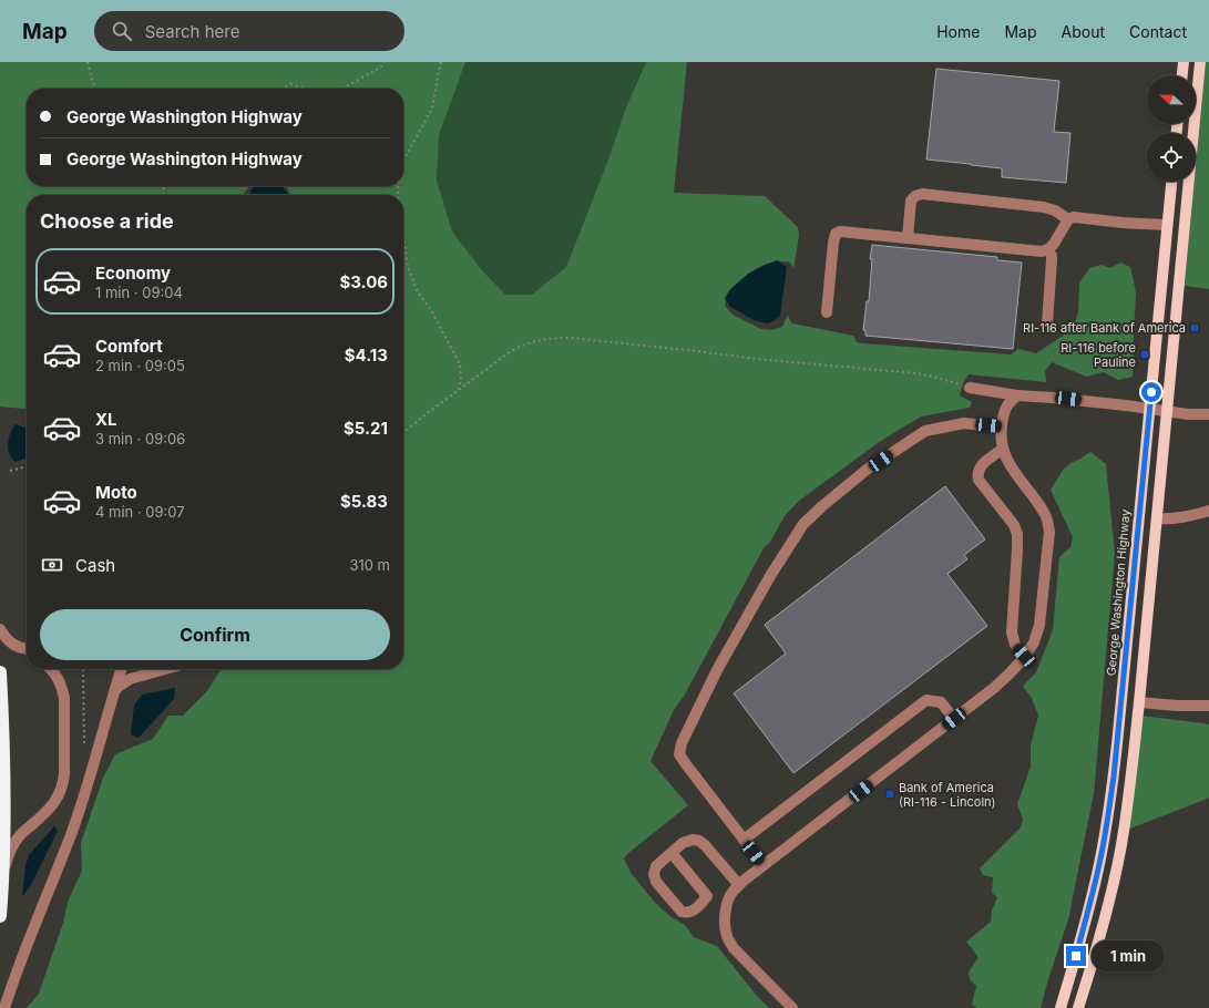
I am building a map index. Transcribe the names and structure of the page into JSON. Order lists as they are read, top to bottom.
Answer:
{
  "streets": {
    "main road": ["George Washington Highway"]
  },
  "places": {
    "transit": ["RI-116 after Bank of America", "RI-116 before Pauline", "Bank of America (RI-116 - Lincoln)"]
  },
  "north": "left",
  "page": {
    "header": "Map",
    "search": "Search here",
    "nav": [
      "Home",
      "Map",
      "About",
      "Contact"
    ],
    "banner": ["George Washington Highway", "George Washington Highway"],
    "heading": "Choose a ride",
    "list": [
      {
        "name": "Economy",
        "note": "1 min · 09:04",
        "value": "$3.06"
      },
      {
        "name": "Comfort",
        "note": "2 min · 09:05",
        "value": "$4.13"
      },
      {
        "name": "XL",
        "note": "3 min · 09:06",
        "value": "$5.21"
      },
      {
        "name": "Moto",
        "note": "4 min · 09:07",
        "value": "$5.83"
      }
    ],
    "pay": ["Cash", "310 m"],
    "buttons": "Confirm",
    "bubble": "1 min"
  }
}
